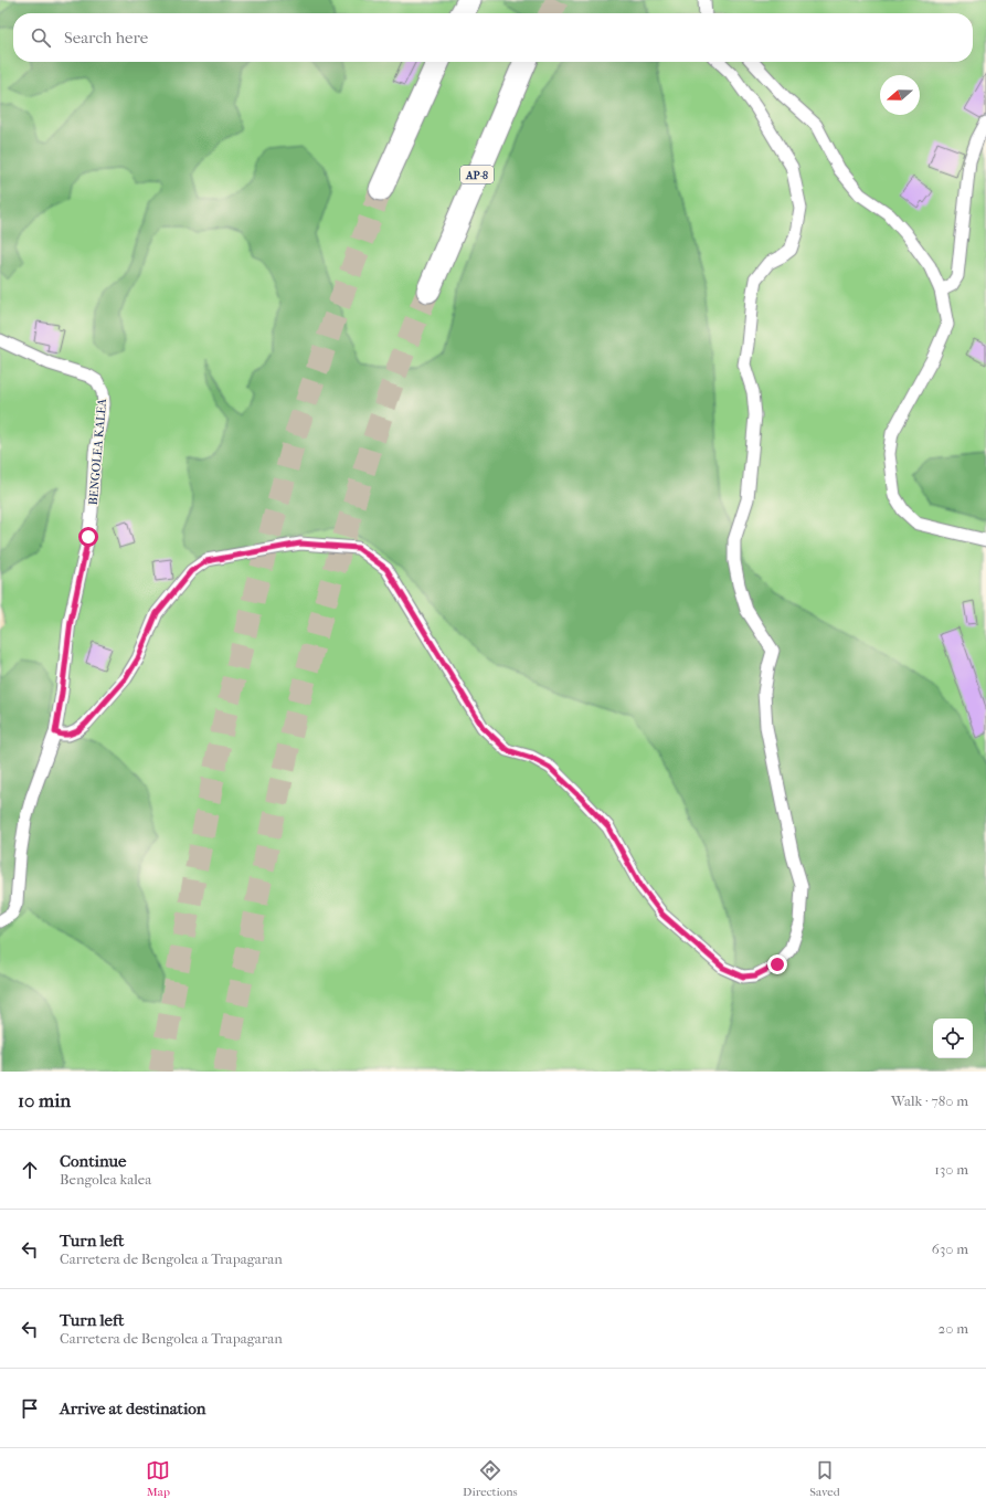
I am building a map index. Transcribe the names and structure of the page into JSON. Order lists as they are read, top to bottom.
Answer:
{
  "streets": {
    "highway": ["AP-8"],
    "street": ["BENGOLEA KALEA"]
  },
  "north": "left",
  "page": {
    "search": "Search here",
    "heading": ["10 min", "Walk · 780 m"],
    "list": [
      ["Continue", "Bengolea kalea", "130 m"],
      ["Turn left", "Carretera de Bengolea a Trapagaran", "630 m"],
      ["Turn left", "Carretera de Bengolea a Trapagaran", "20 m"],
      "Arrive at destination"
    ],
    "nav": ["Map", "Directions", "Saved"]
  }
}
